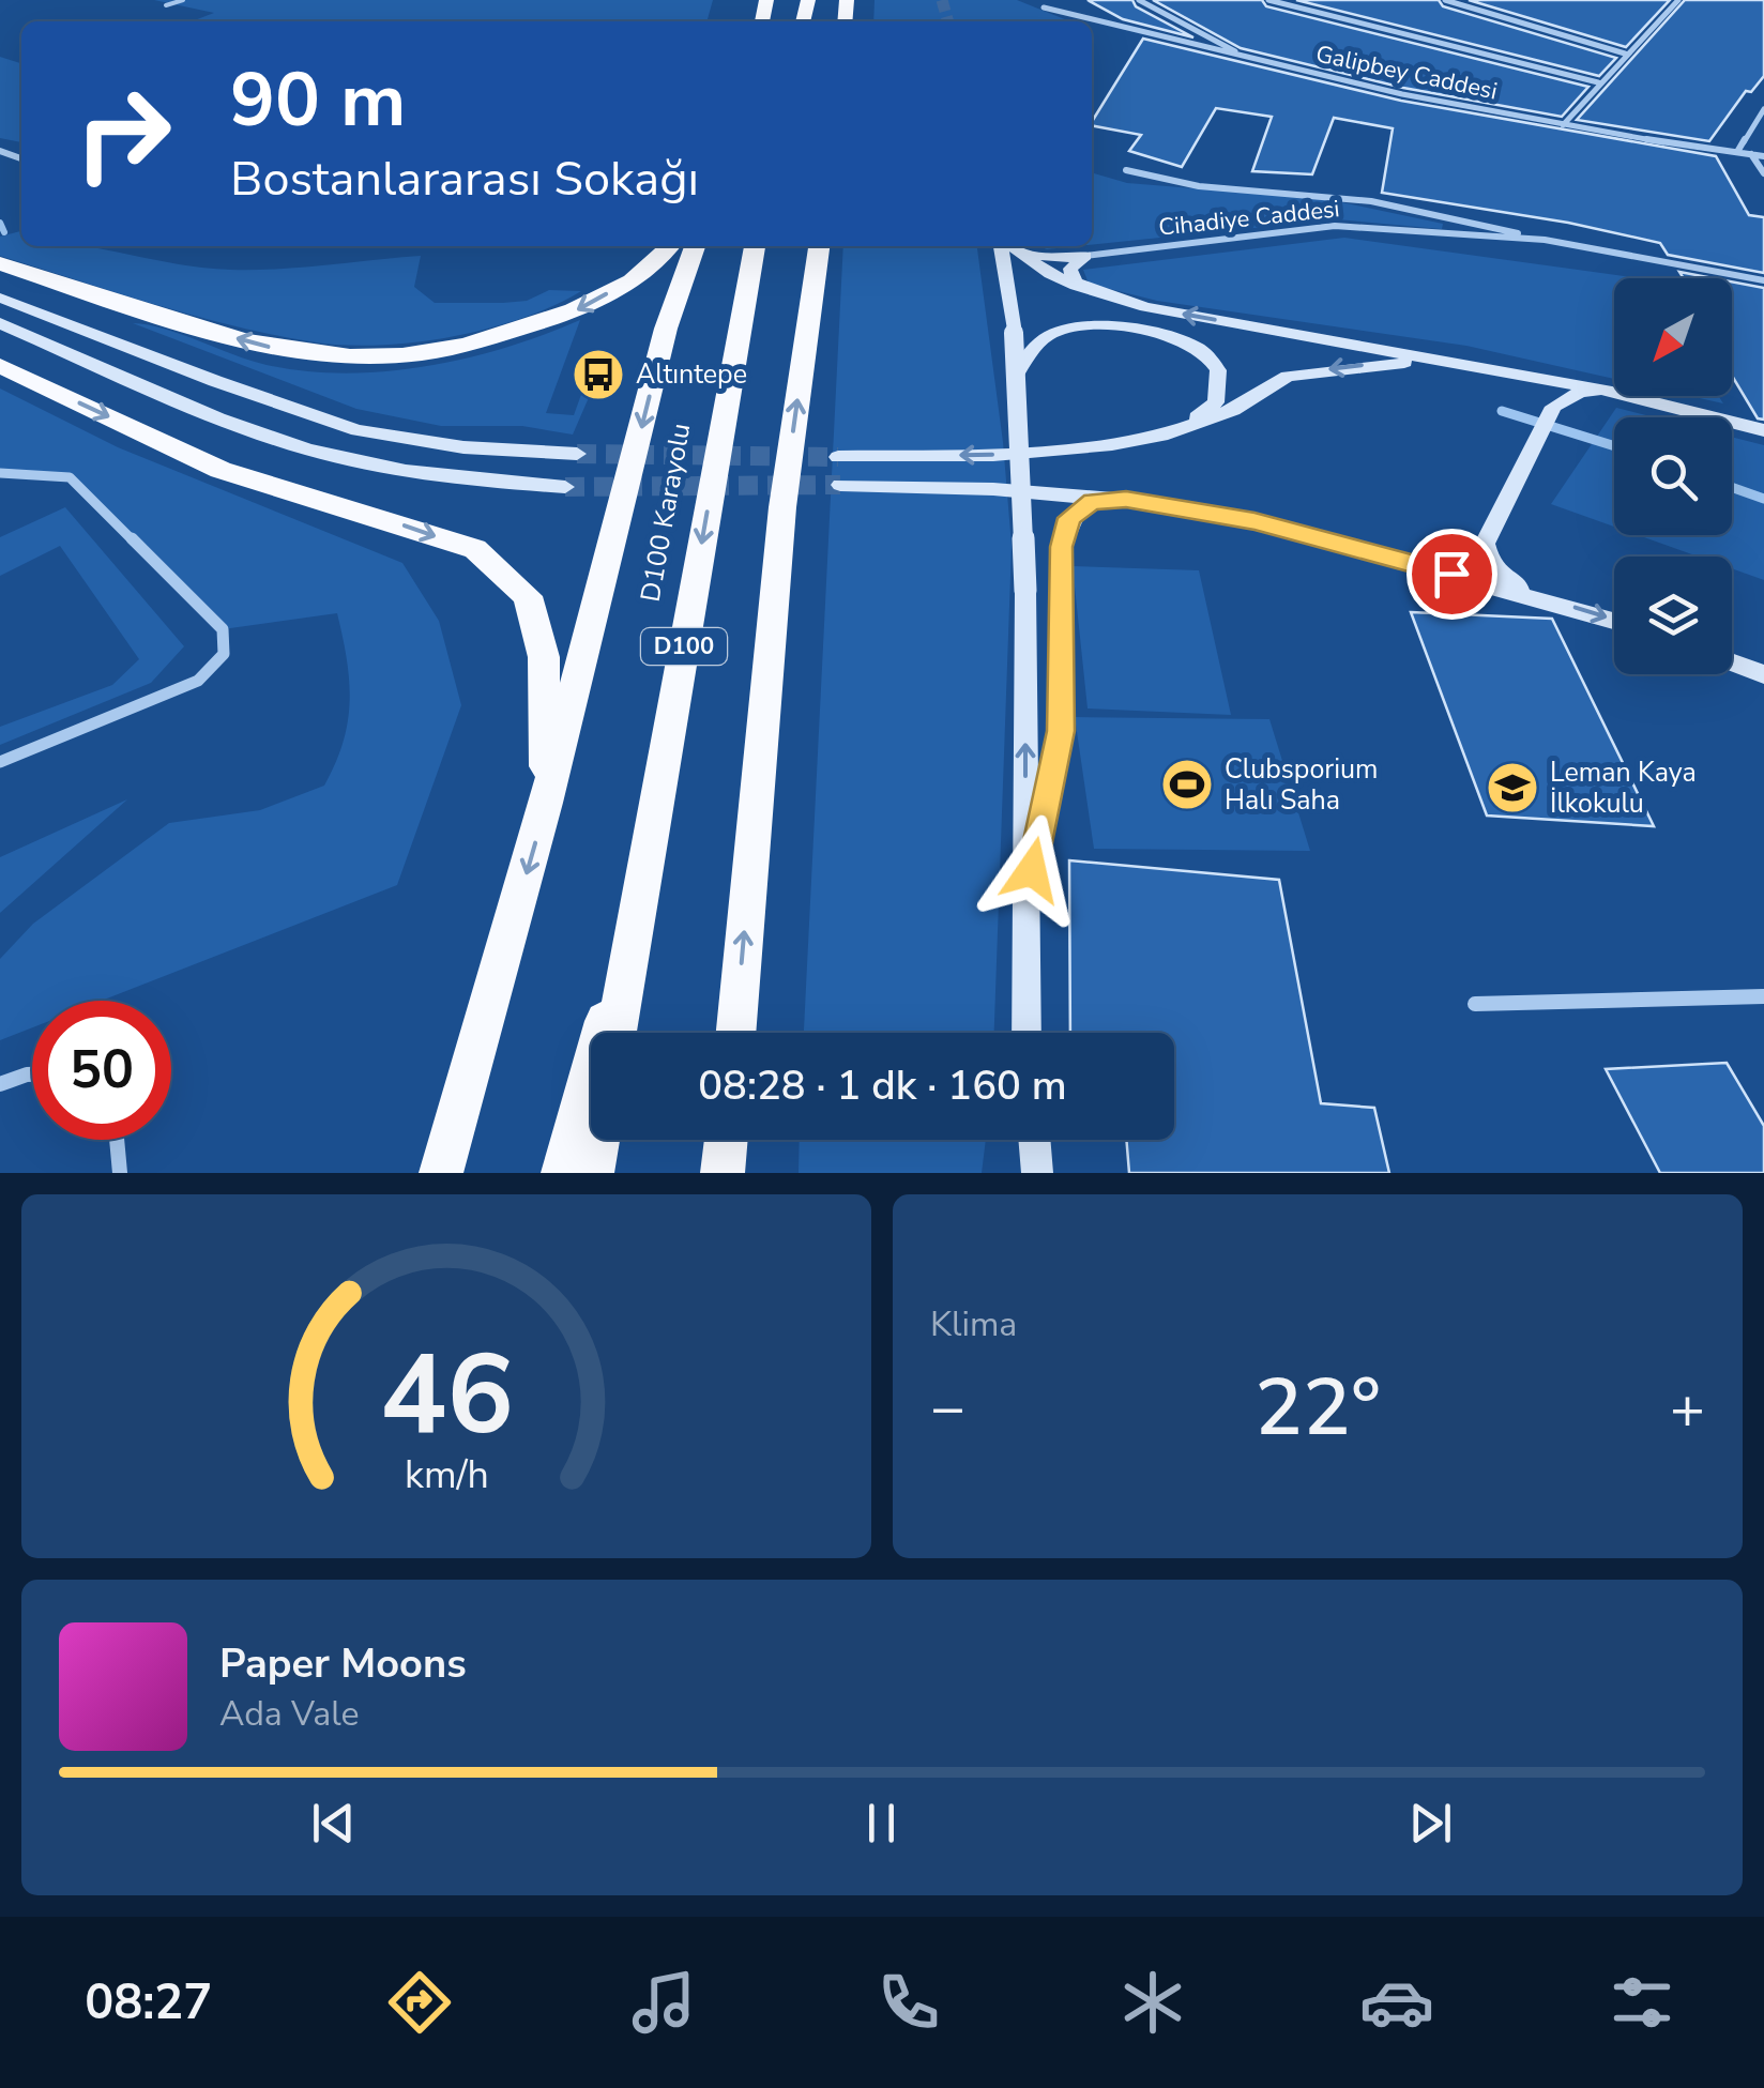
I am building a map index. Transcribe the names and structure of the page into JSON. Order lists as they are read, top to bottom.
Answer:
{
  "streets": {
    "highway": ["D100 Karayolu", "D100"],
    "street": ["Galipbey Caddesi", "Cihadiye Caddesi"]
  },
  "places": {
    "bus stop": ["Altıntepe"],
    "sports": ["Clubsporium Halı Saha"],
    "school or university": ["Leman Kaya İlkokulu"]
  },
  "north": "bottom left",
  "page": {
    "turn": ["90 m", "Bostanlararası Sokağı"],
    "limit": "50",
    "trip": "08:28 · 1 dk · 160 m",
    "tile": "Klima",
    "heat": ["−", "22°", "+"],
    "song": ["Paper Moons", "Ada Vale"],
    "tabs": "08:27",
    "gauge": ["46", "km/h"]
  }
}
